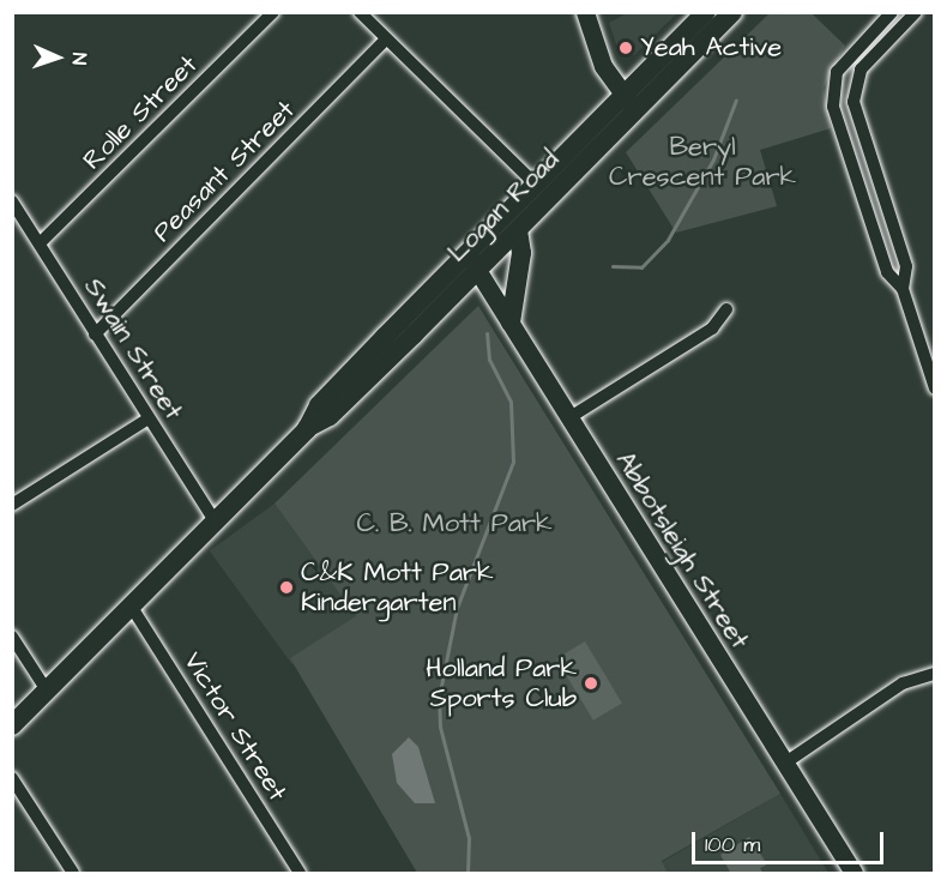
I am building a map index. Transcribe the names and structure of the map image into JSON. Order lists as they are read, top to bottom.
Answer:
{
  "streets": {
    "main road": ["Logan Road"],
    "street": [
      "Rolle Street",
      "Peasant Street",
      "Swain Street",
      "Abbotsleigh Street",
      "Victor Street"
    ]
  },
  "crossings": [
    ["Rolle Street", "Swain Street"],
    ["Peasant Street", "Swain Street"],
    ["Logan Road", "Swain Street"],
    ["Logan Road", "Abbotsleigh Street"],
    ["Logan Road", "Victor Street"]
  ],
  "parks": ["Beryl Crescent Park", "C. B. Mott Park"],
  "places": ["Yeah Active", "C&K Mott Park Kindergarten", "Holland Park Sports Club"],
  "scale_bar": "100 m",
  "north": "right"
}
